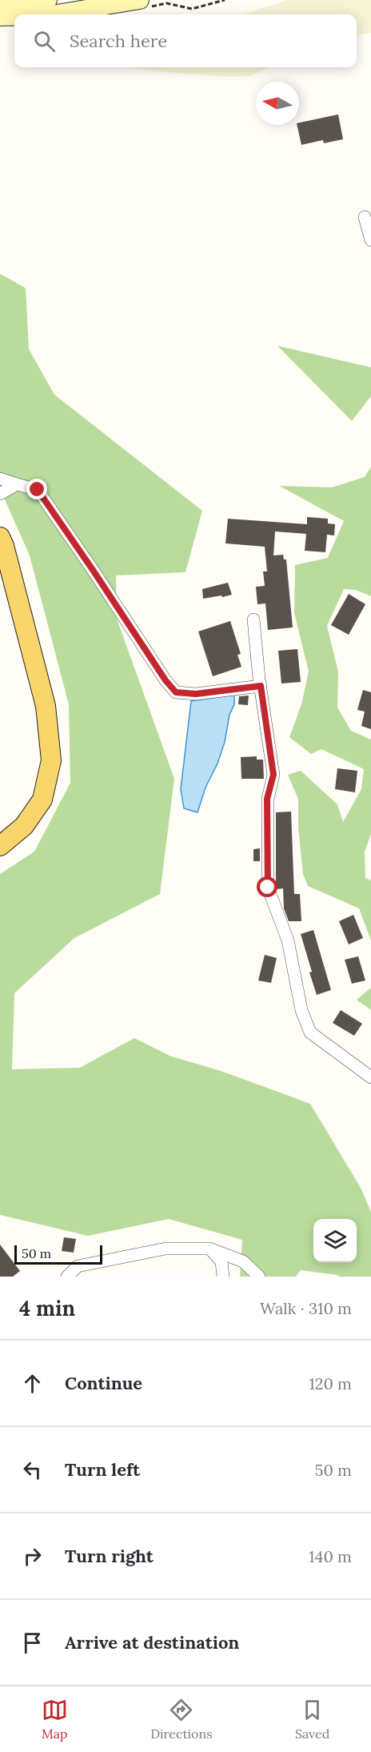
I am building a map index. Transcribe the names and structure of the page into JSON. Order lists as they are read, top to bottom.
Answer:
{
  "scale_bar": "50 m",
  "north": "left",
  "page": {
    "search": "Search here",
    "scale": "50 m",
    "heading": ["4 min", "Walk · 310 m"],
    "list": [
      ["Continue", "120 m"],
      ["Turn left", "50 m"],
      ["Turn right", "140 m"],
      "Arrive at destination"
    ],
    "nav": ["Map", "Directions", "Saved"]
  }
}
